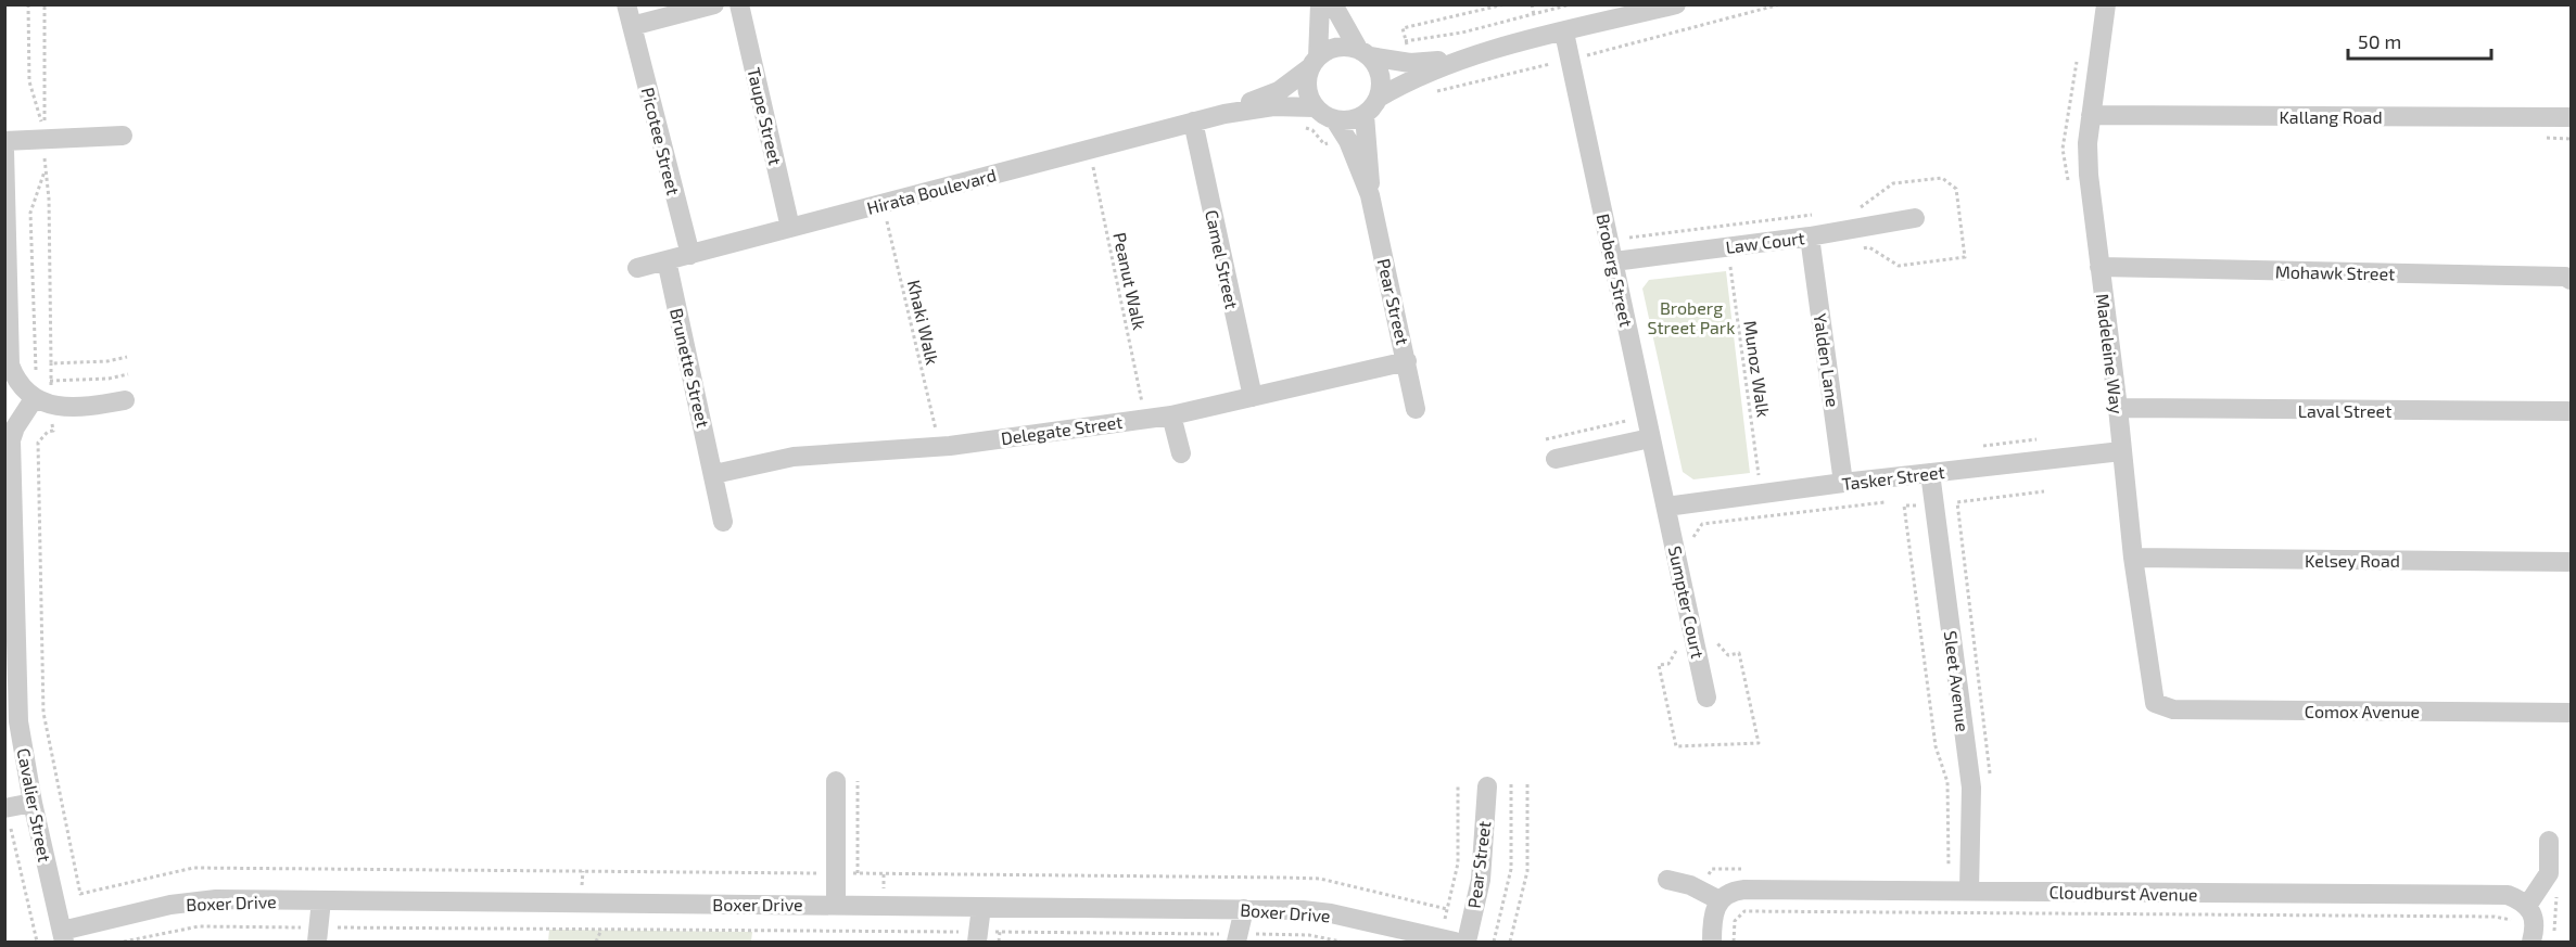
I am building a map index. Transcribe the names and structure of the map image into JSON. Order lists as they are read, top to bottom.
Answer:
{
  "streets": {
    "street": [
      "Taupe Street",
      "Kallang Road",
      "Picotee Street",
      "Hirata Boulevard",
      "Law Court",
      "Camel Street",
      "Broberg Street",
      "Mohawk Street",
      "Pear Street",
      "Madeleine Way",
      "Yalden Lane",
      "Brunette Street",
      "Laval Street",
      "Delegate Street",
      "Tasker Street",
      "Kelsey Road",
      "Sumpter Court",
      "Sleet Avenue",
      "Comox Avenue",
      "Cavalier Street",
      "Cloudburst Avenue",
      "Boxer Drive"
    ],
    "path": ["Peanut Walk", "Khaki Walk", "Munoz Walk"]
  },
  "crossings": [
    ["Taupe Street", "Hirata Boulevard"],
    ["Kallang Road", "Madeleine Way"],
    ["Picotee Street", "Hirata Boulevard"],
    ["Hirata Boulevard", "Camel Street"],
    ["Hirata Boulevard", "Peanut Walk"],
    ["Hirata Boulevard", "Pear Street"],
    ["Hirata Boulevard", "Khaki Walk"],
    ["Hirata Boulevard", "Brunette Street"],
    ["Law Court", "Broberg Street"],
    ["Law Court", "Yalden Lane"],
    ["Camel Street", "Delegate Street"],
    ["Broberg Street", "Tasker Street"],
    ["Broberg Street", "Sumpter Court"],
    ["Mohawk Street", "Madeleine Way"],
    ["Peanut Walk", "Delegate Street"],
    ["Pear Street", "Delegate Street"],
    ["Khaki Walk", "Delegate Street"],
    ["Madeleine Way", "Laval Street"],
    ["Madeleine Way", "Tasker Street"],
    ["Madeleine Way", "Kelsey Road"],
    ["Madeleine Way", "Comox Avenue"],
    ["Yalden Lane", "Tasker Street"],
    ["Brunette Street", "Delegate Street"],
    ["Tasker Street", "Sumpter Court"],
    ["Tasker Street", "Sleet Avenue"],
    ["Sleet Avenue", "Cloudburst Avenue"],
    ["Cavalier Street", "Boxer Drive"]
  ],
  "parks": ["Broberg Street Park"],
  "scale_bar": "50 m"
}
